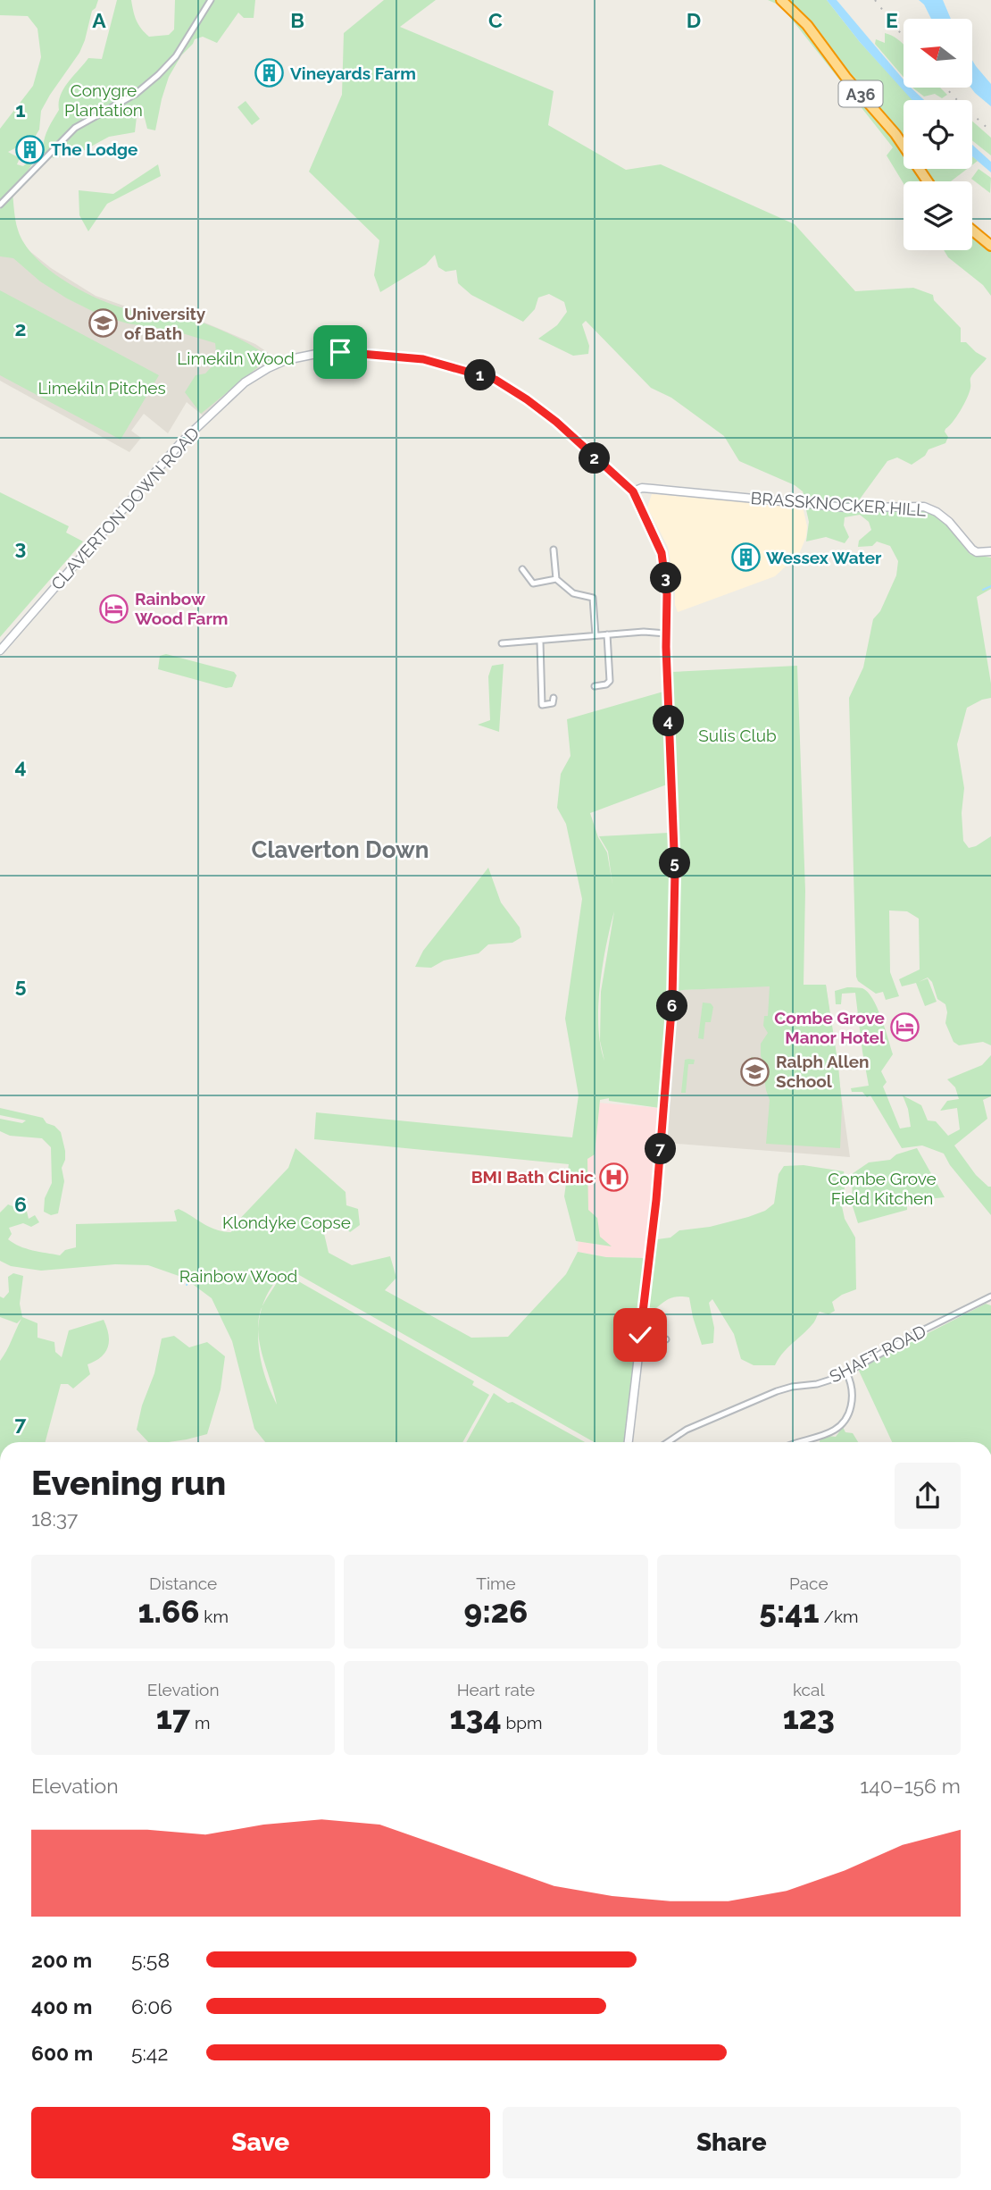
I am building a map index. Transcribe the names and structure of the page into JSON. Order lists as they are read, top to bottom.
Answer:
{
  "streets": {
    "highway": ["A36"],
    "street": ["BRASSKNOCKER HILL", "CLAVERTON DOWN ROAD", "SHAFT ROAD"]
  },
  "crossings": [
    ["BRASSKNOCKER HILL", "CLAVERTON DOWN ROAD"]
  ],
  "districts": ["Claverton Down"],
  "parks": [
    "Conygre Plantation",
    "Limekiln Wood",
    "Limekiln Pitches",
    "Sulis Club",
    "Combe Grove Field Kitchen",
    "Klondyke Copse",
    "Rainbow Wood"
  ],
  "places": {
    "building": ["Vineyards Farm", "The Lodge", "Wessex Water"],
    "school or university": ["University of Bath", "Ralph Allen School"],
    "hotel": ["Rainbow Wood Farm", "Combe Grove Manor Hotel"],
    "hospital": ["BMI Bath Clinic"]
  },
  "north": "left",
  "page": {
    "pins": [
      "1",
      "2",
      "3",
      "4",
      "5",
      "6",
      "7"
    ],
    "heading": ["Evening run", "18:37"],
    "stats": [
      ["Distance", "1.66 km"],
      ["Time", "9:26"],
      ["Pace", "5:41 /km"],
      ["Elevation", "17 m"],
      ["Heart rate", "134 bpm"],
      ["kcal", "123"]
    ],
    "chart": ["Elevation", "140–156 m"],
    "list": [
      {
        "name": "200 m",
        "note": "5:58"
      },
      {
        "name": "400 m",
        "note": "6:06"
      },
      {
        "name": "600 m",
        "note": "5:42"
      }
    ],
    "buttons": ["Save", "Share"]
  },
  "grid": {
    "columns": [
      "A",
      "B",
      "C",
      "D",
      "E"
    ],
    "rows": [
      "1",
      "2",
      "3",
      "4",
      "5",
      "6",
      "7"
    ]
  }
}
